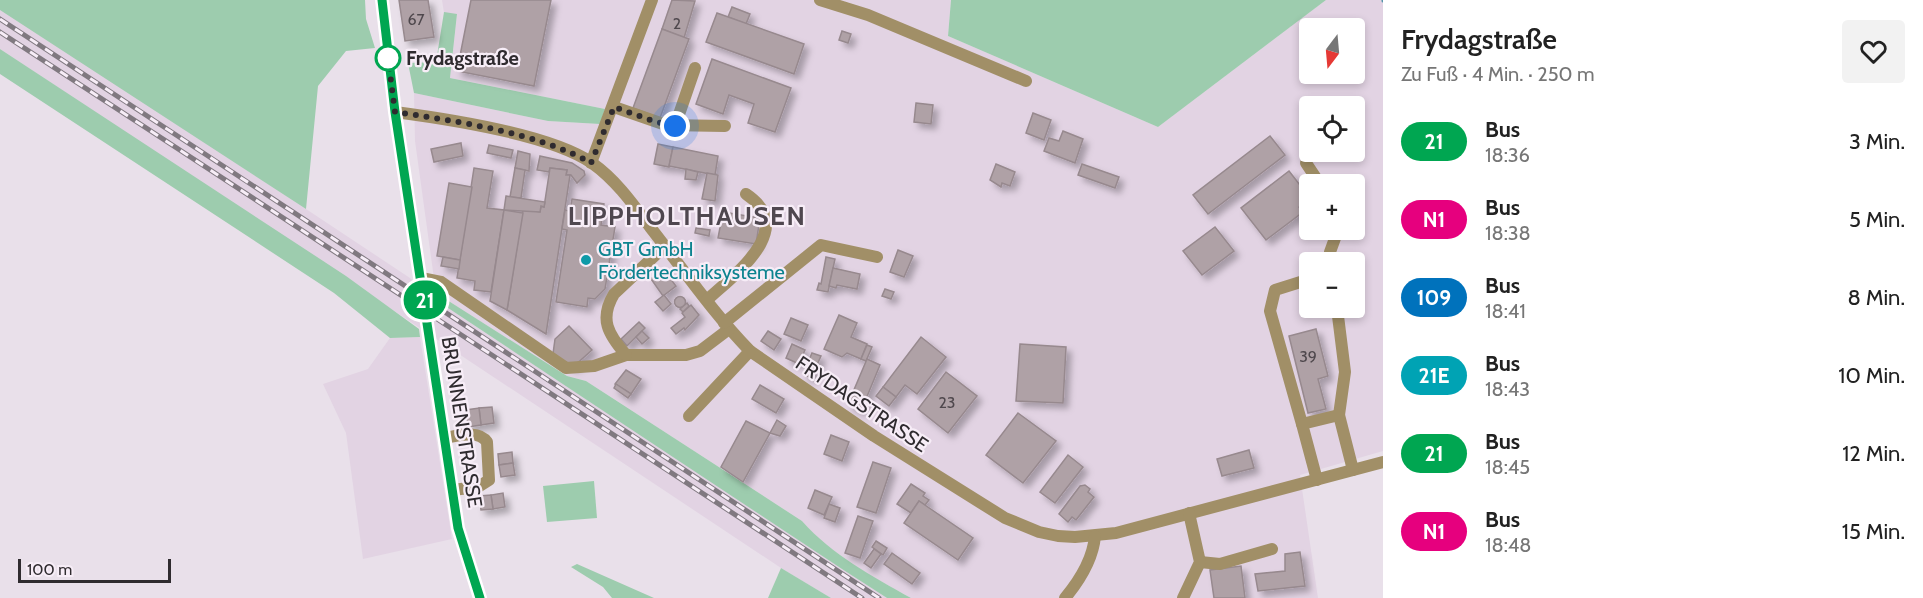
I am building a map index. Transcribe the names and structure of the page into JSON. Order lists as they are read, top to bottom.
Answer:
{
  "streets": {
    "street": ["FRYDAGSTRASSE", "BRUNNENSTRASSE"]
  },
  "crossings": [
    ["FRYDAGSTRASSE", "BRUNNENSTRASSE"]
  ],
  "districts": ["LIPPHOLTHAUSEN"],
  "places": ["Frydagstraße", "GBT GmbH Fördertechniksysteme"],
  "lines": ["bus line 21"],
  "house_numbers": [
    "67",
    "2",
    "39",
    "23"
  ],
  "scale_bar": "100 m",
  "north": "bottom",
  "page": {
    "on_map": "21",
    "heading": ["Frydagstraße", "Zu Fuß · 4 Min. · 250 m"],
    "map_buttons": ["+", "−"],
    "list": [
      {
        "mark": "21",
        "name": "Bus",
        "note": "18:36",
        "value": "3 Min."
      },
      {
        "mark": "N1",
        "name": "Bus",
        "note": "18:38",
        "value": "5 Min."
      },
      {
        "mark": "109",
        "name": "Bus",
        "note": "18:41",
        "value": "8 Min."
      },
      {
        "mark": "21E",
        "name": "Bus",
        "note": "18:43",
        "value": "10 Min."
      },
      {
        "mark": "21",
        "name": "Bus",
        "note": "18:45",
        "value": "12 Min."
      },
      {
        "mark": "N1",
        "name": "Bus",
        "note": "18:48",
        "value": "15 Min."
      }
    ],
    "scale": "100 m"
  }
}
